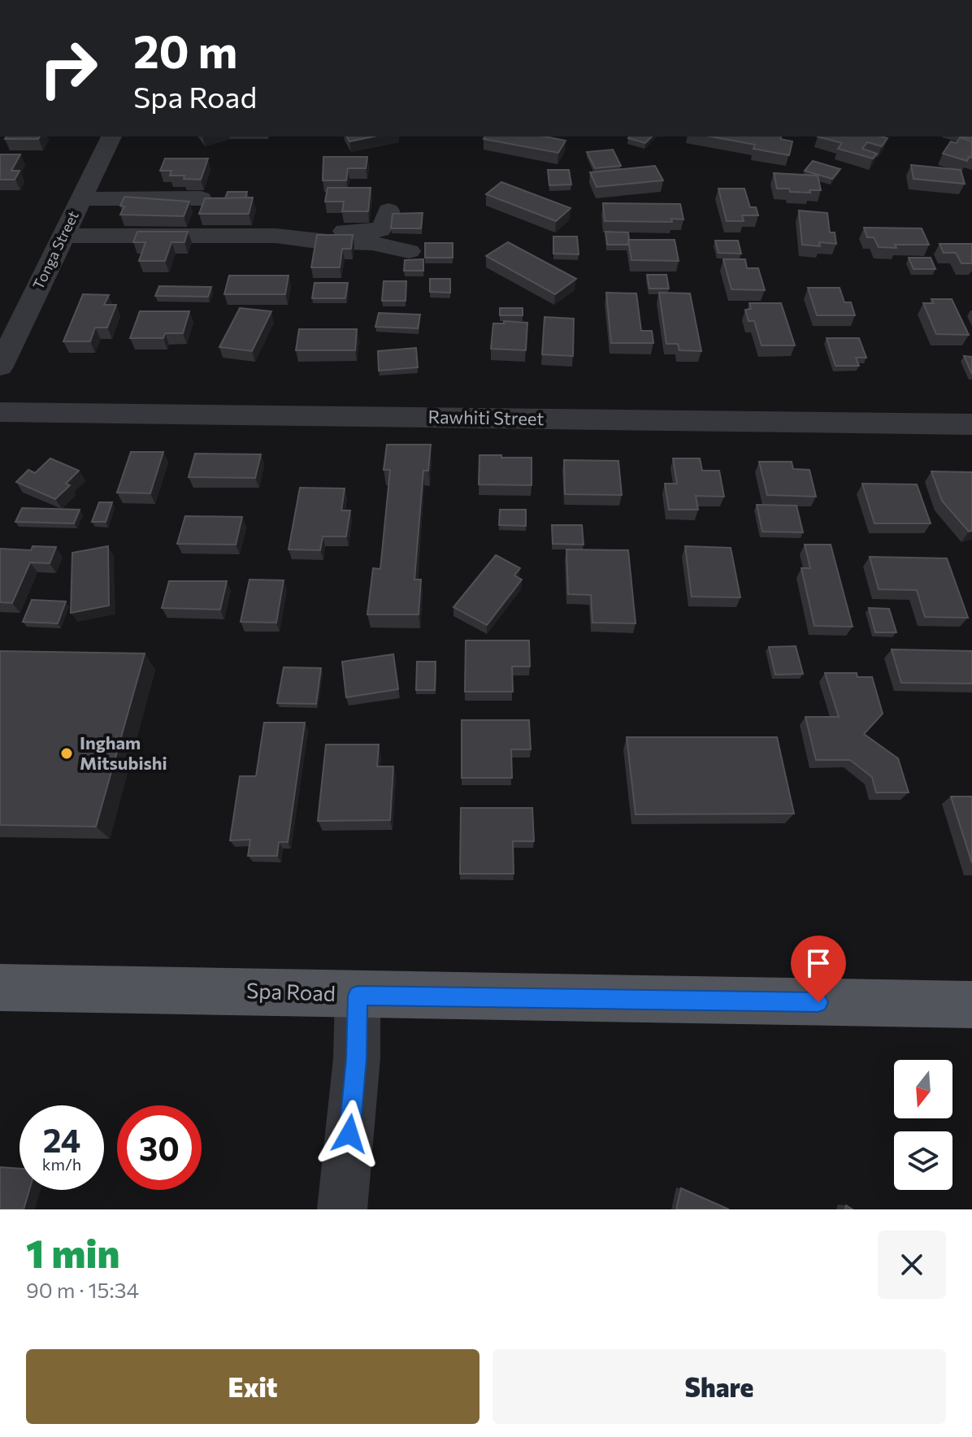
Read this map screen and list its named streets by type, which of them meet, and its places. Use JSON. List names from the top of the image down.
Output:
{
  "streets": {
    "main road": ["Spa Road"],
    "street": ["Tonga Street", "Rawhiti Street"]
  },
  "places": ["Ingham Mitsubishi"],
  "north": "bottom",
  "page": {
    "turn": ["20 m", "Spa Road"],
    "speed": "24 km/h",
    "limit": "30",
    "heading": ["1 min", "90 m · 15:34"],
    "buttons": ["Exit", "Share"]
  }
}
